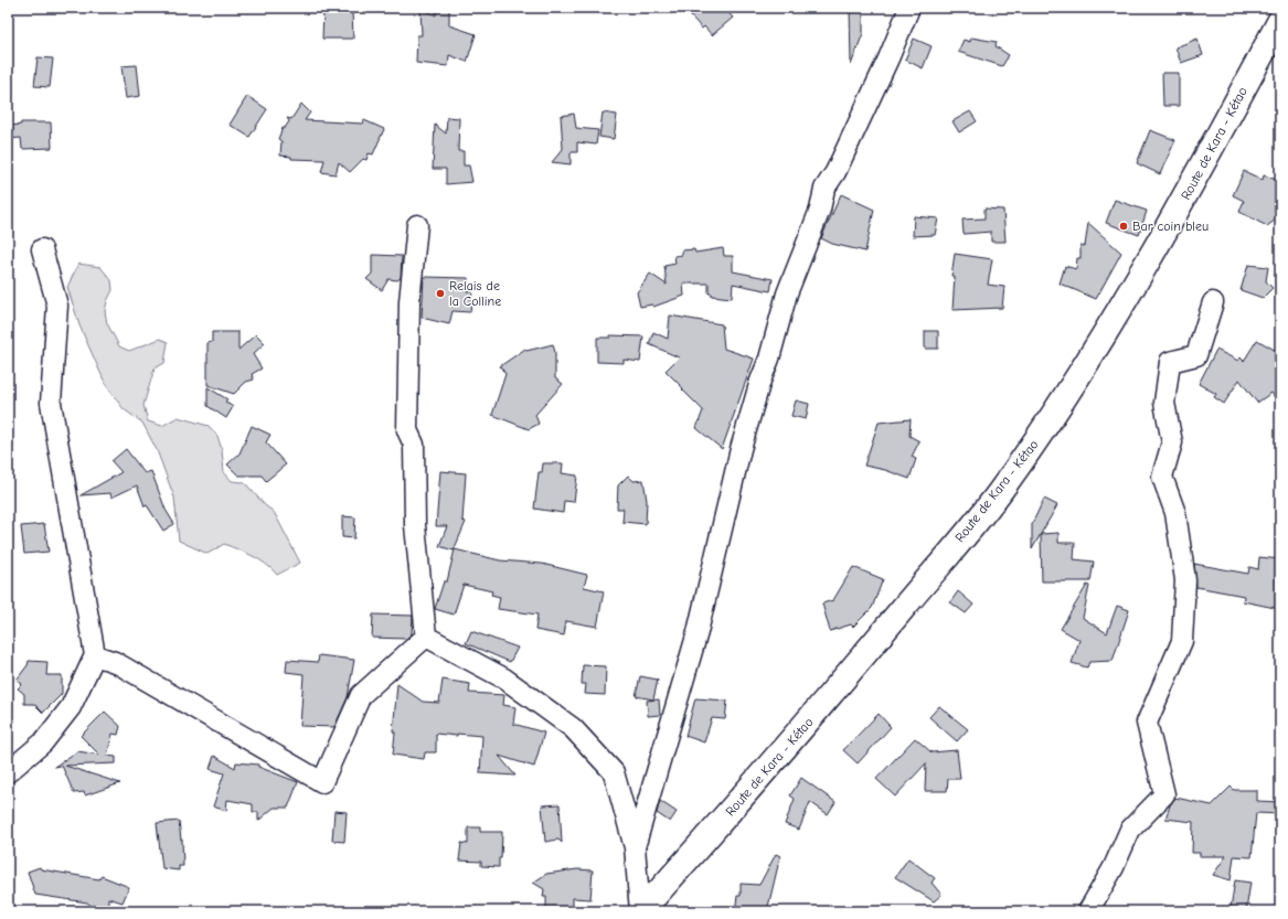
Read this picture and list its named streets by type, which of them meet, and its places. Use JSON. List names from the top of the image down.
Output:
{
  "streets": {
    "main road": ["Route de Kara - Kétao"]
  },
  "places": ["Bar coin bleu", "Relais de la Colline"]
}
